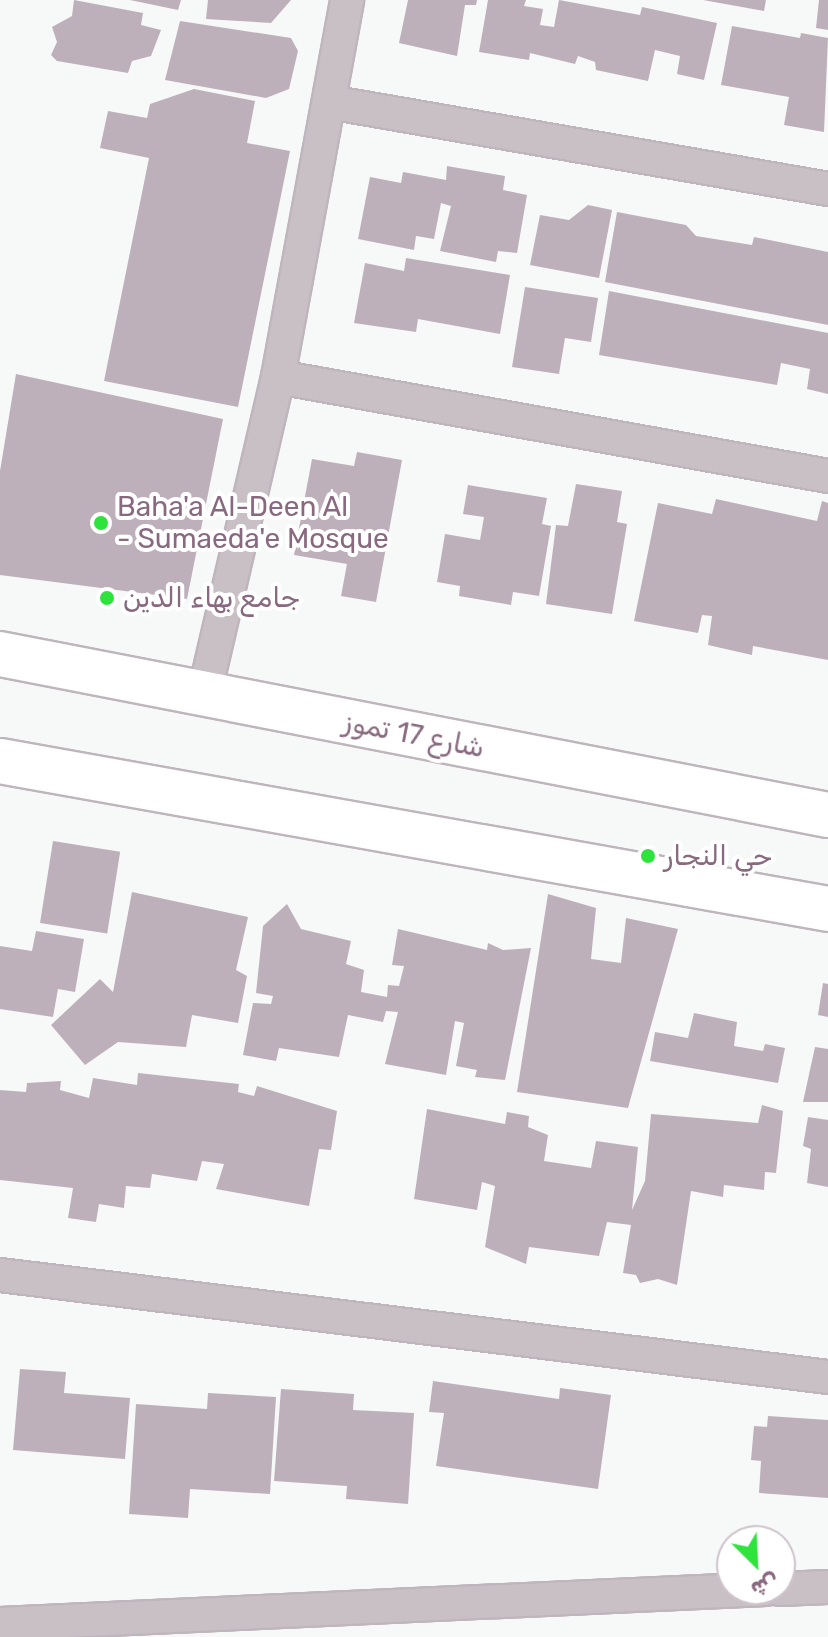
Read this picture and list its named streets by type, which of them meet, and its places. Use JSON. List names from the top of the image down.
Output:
{
  "streets": {
    "main road": ["شارع 17 تموز"]
  },
  "places": ["Baha'a Al-Deen Al - Sumaeda'e Mosque", "جامع بهاء الدين", "حي النجار"],
  "north": "bottom right"
}
